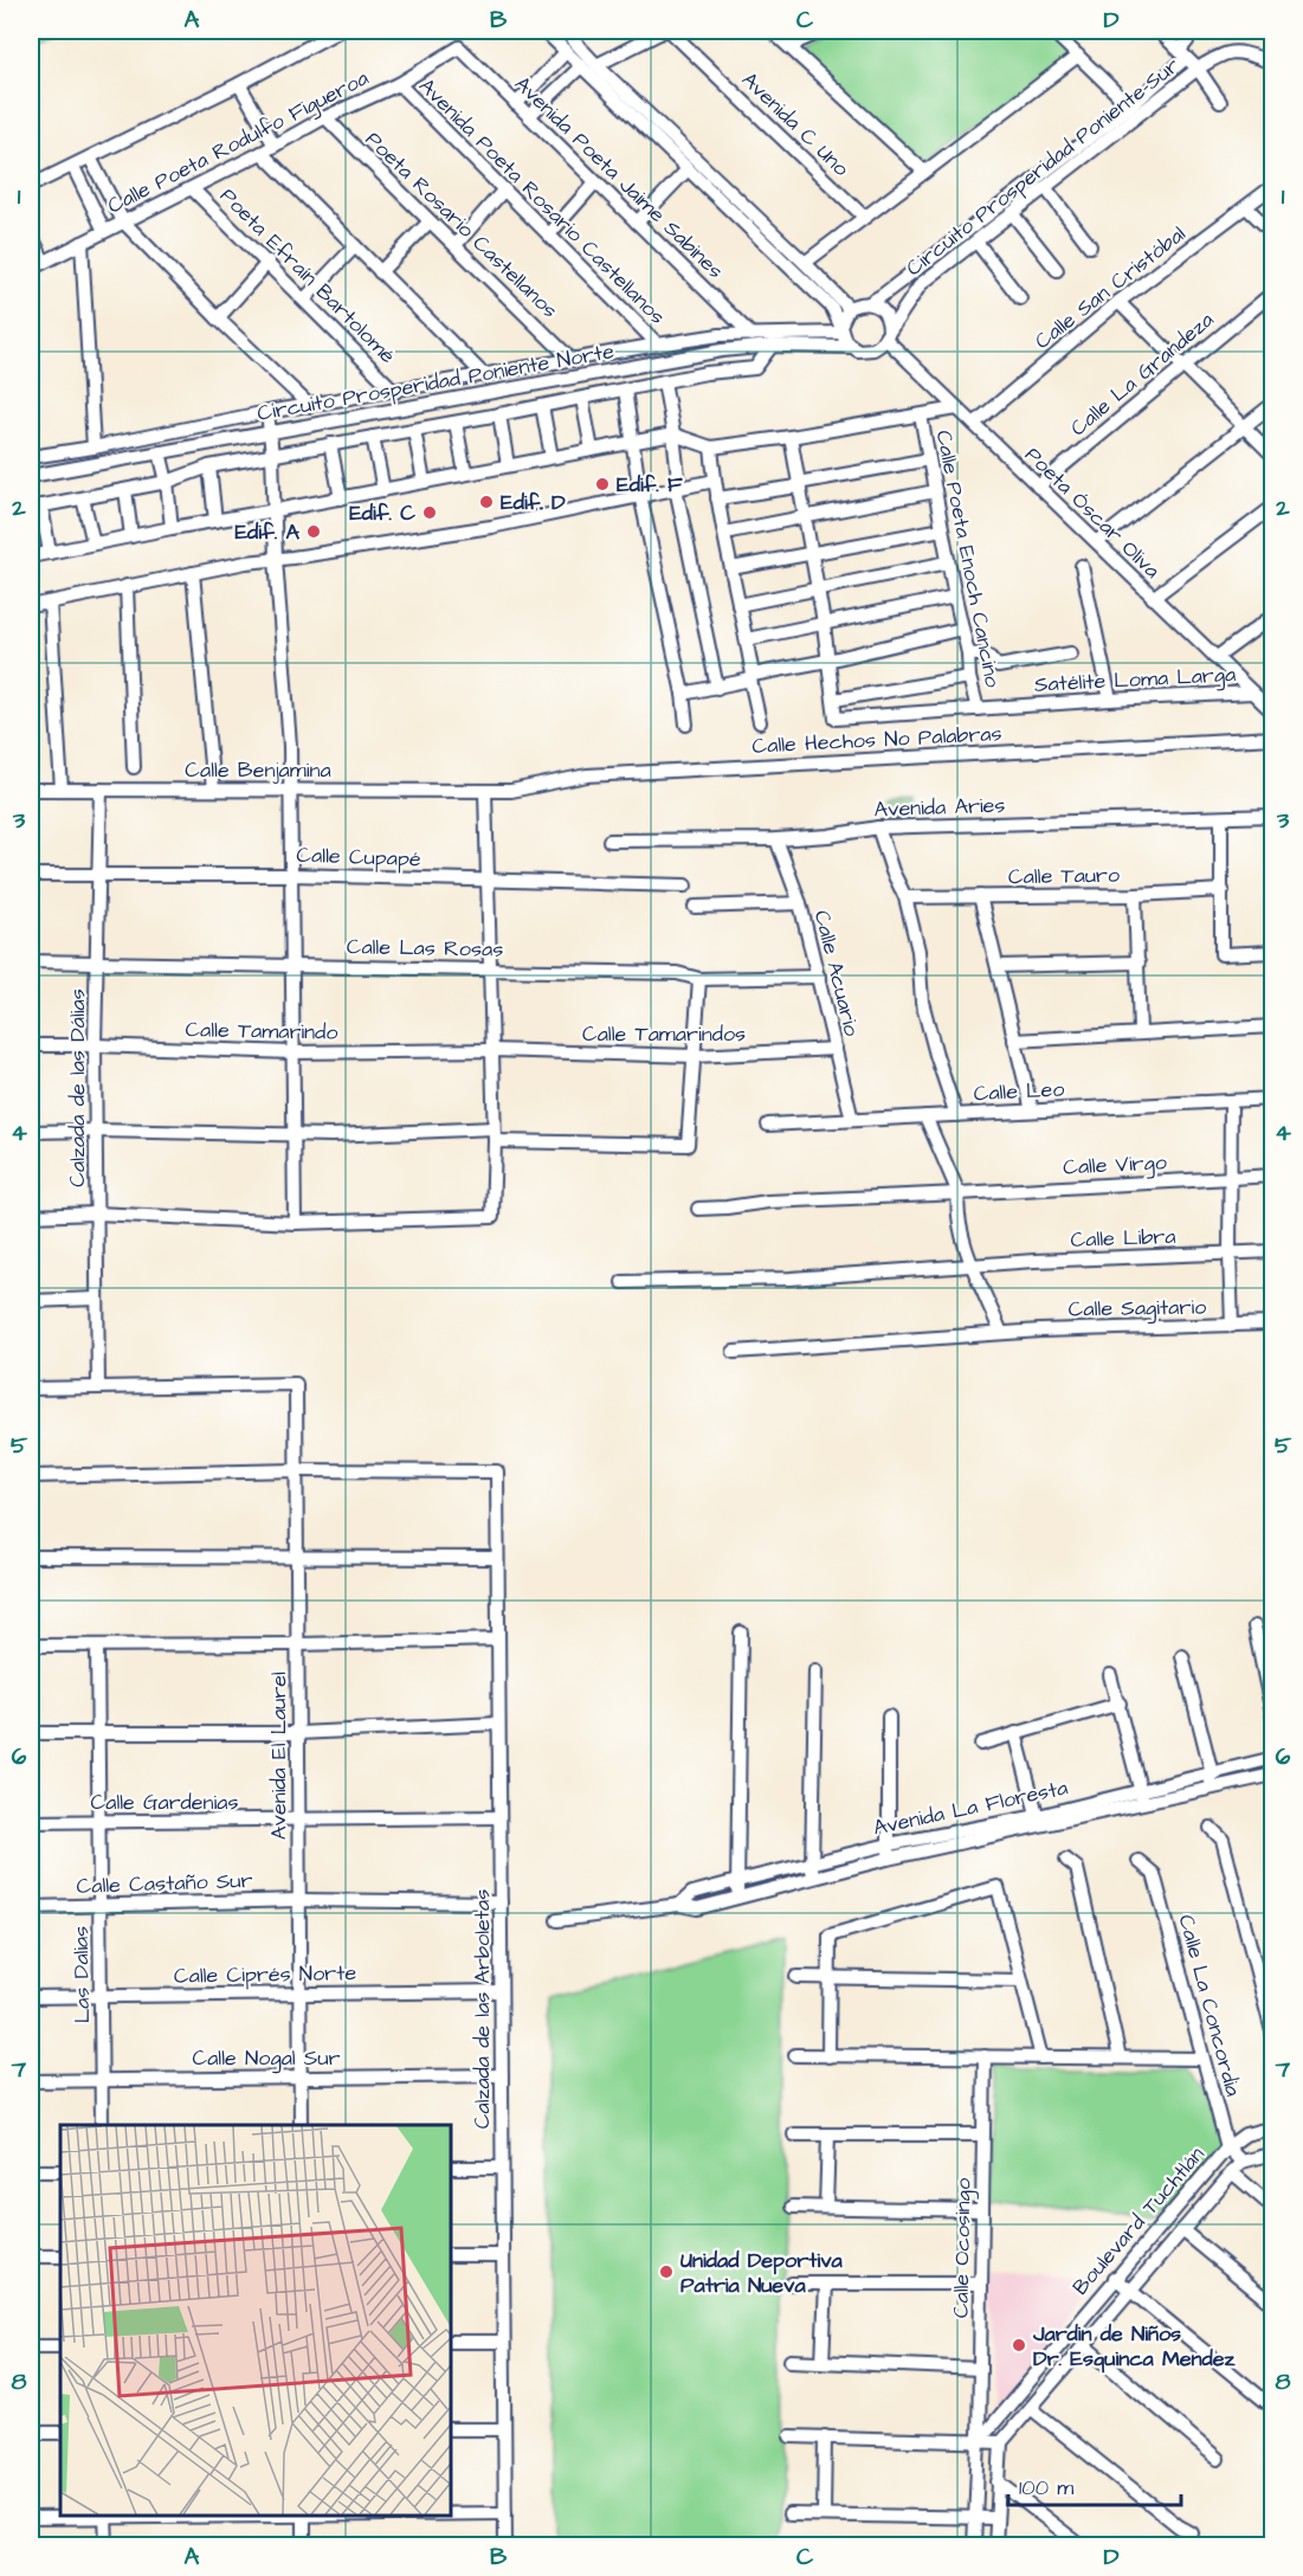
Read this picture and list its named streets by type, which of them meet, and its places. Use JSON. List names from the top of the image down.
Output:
{
  "streets": {
    "street": [
      "Avenida C Uno",
      "Calle Poeta Rodulfo Figueroa",
      "Circuito Prosperidad Poniente-Sur",
      "Avenida Poeta Jaime Sabines",
      "Avenida Poeta Rosario Castellanos",
      "Poeta Rosario Castellanos",
      "Poeta Efraín Bartolomé",
      "Calle San Cristóbal",
      "Calle La Grandeza",
      "Circuito Prosperidad Poniente Norte",
      "Poeta Óscar Oliva",
      "Calle Poeta Enoch Cancino",
      "Satélite Loma Larga",
      "Calle Hechos No Palabras",
      "Calle Benjamina",
      "Avenida Aries",
      "Calle Cupapé",
      "Calle Tauro",
      "Calle Las Rosas",
      "Calle Acuario",
      "Calle Tamarindo",
      "Calle Tamarindos",
      "Calzada de las Dálias",
      "Calle Leo",
      "Calle Virgo",
      "Calle Libra",
      "Calle Sagitario",
      "Avenida El Laurel",
      "Calle Gardenias",
      "Avenida La Floresta",
      "Calle Castaño Sur",
      "Las Dalias",
      "Calle Ciprés Norte",
      "Calle La Concordia",
      "Calzada de las Arboletas",
      "Calle Nogal Sur",
      "Boulevard Tuchtlán",
      "Calle Ocosingo"
    ]
  },
  "crossings": [
    ["Calle Poeta Rodulfo Figueroa", "Avenida Poeta Jaime Sabines"],
    ["Calle Poeta Rodulfo Figueroa", "Avenida Poeta Rosario Castellanos"],
    ["Calle Poeta Rodulfo Figueroa", "Poeta Rosario Castellanos"],
    ["Calle Poeta Rodulfo Figueroa", "Poeta Efraín Bartolomé"],
    ["Circuito Prosperidad Poniente-Sur", "Circuito Prosperidad Poniente Norte"],
    ["Circuito Prosperidad Poniente-Sur", "Poeta Óscar Oliva"],
    ["Avenida Poeta Jaime Sabines", "Circuito Prosperidad Poniente Norte"],
    ["Avenida Poeta Rosario Castellanos", "Circuito Prosperidad Poniente Norte"],
    ["Poeta Rosario Castellanos", "Circuito Prosperidad Poniente Norte"],
    ["Poeta Efraín Bartolomé", "Circuito Prosperidad Poniente Norte"],
    ["Calle San Cristóbal", "Poeta Óscar Oliva"],
    ["Calle La Grandeza", "Poeta Óscar Oliva"],
    ["Circuito Prosperidad Poniente Norte", "Poeta Óscar Oliva"],
    ["Poeta Óscar Oliva", "Satélite Loma Larga"],
    ["Calle Poeta Enoch Cancino", "Satélite Loma Larga"],
    ["Calle Hechos No Palabras", "Calle Benjamina"],
    ["Calle Benjamina", "Calzada de las Dálias"],
    ["Avenida Aries", "Calle Acuario"],
    ["Calle Cupapé", "Calzada de las Dálias"],
    ["Calle Las Rosas", "Calle Acuario"],
    ["Calle Las Rosas", "Calzada de las Dálias"],
    ["Calle Acuario", "Calle Tamarindos"],
    ["Calle Acuario", "Calle Leo"],
    ["Calle Tamarindo", "Calle Tamarindos"],
    ["Calle Tamarindo", "Calzada de las Dálias"],
    ["Calzada de las Dálias", "Avenida El Laurel"],
    ["Avenida El Laurel", "Calle Gardenias"],
    ["Avenida El Laurel", "Calle Castaño Sur"],
    ["Avenida El Laurel", "Calle Ciprés Norte"],
    ["Avenida El Laurel", "Calzada de las Arboletas"],
    ["Avenida El Laurel", "Calle Nogal Sur"],
    ["Calle Gardenias", "Las Dalias"],
    ["Calle Gardenias", "Calzada de las Arboletas"],
    ["Calle Castaño Sur", "Las Dalias"],
    ["Calle Castaño Sur", "Calzada de las Arboletas"],
    ["Las Dalias", "Calle Ciprés Norte"],
    ["Las Dalias", "Calle Nogal Sur"],
    ["Calle Ciprés Norte", "Calzada de las Arboletas"],
    ["Calle La Concordia", "Boulevard Tuchtlán"],
    ["Calzada de las Arboletas", "Calle Nogal Sur"],
    ["Boulevard Tuchtlán", "Calle Ocosingo"]
  ],
  "places": [
    "Edif. F",
    "Edif. D",
    "Edif. C",
    "Edif. A",
    "Unidad Deportiva Patria Nueva",
    "Jardin de Niños Dr. Esquinca Mendez"
  ],
  "scale_bar": "100 m",
  "grid": {
    "columns": [
      "A",
      "B",
      "C",
      "D"
    ],
    "rows": [
      "1",
      "2",
      "3",
      "4",
      "5",
      "6",
      "7",
      "8"
    ]
  }
}
